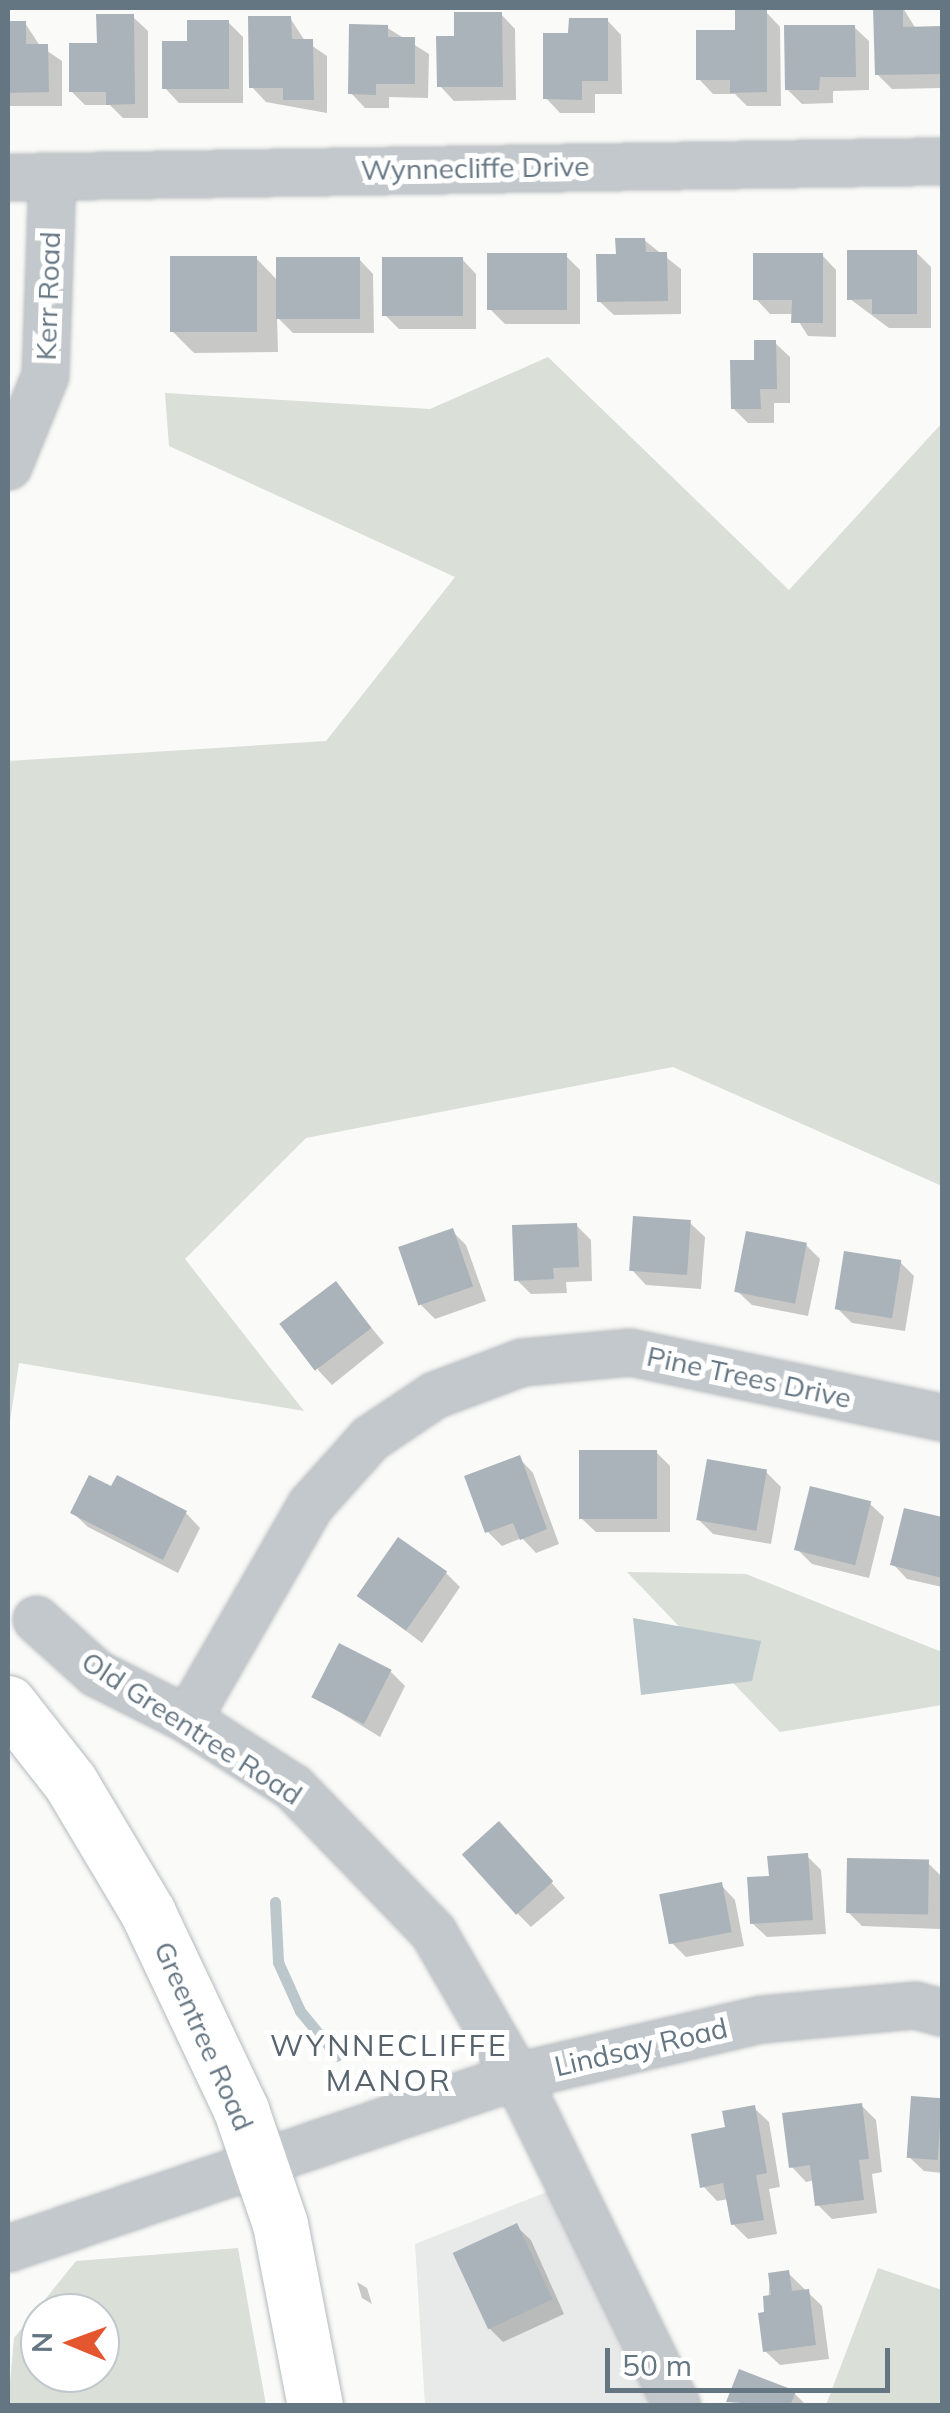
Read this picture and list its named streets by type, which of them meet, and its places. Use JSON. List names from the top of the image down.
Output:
{
  "streets": {
    "main road": ["Greentree Road"],
    "street": [
      "Wynnecliffe Drive",
      "Kerr Road",
      "Pine Trees Drive",
      "Old Greentree Road",
      "Lindsay Road"
    ]
  },
  "crossings": [
    ["Wynnecliffe Drive", "Kerr Road"],
    ["Pine Trees Drive", "Old Greentree Road"],
    ["Old Greentree Road", "Lindsay Road"],
    ["Greentree Road", "Lindsay Road"]
  ],
  "districts": ["WYNNECLIFFE MANOR"],
  "scale_bar": "50 m",
  "north": "left"
}
